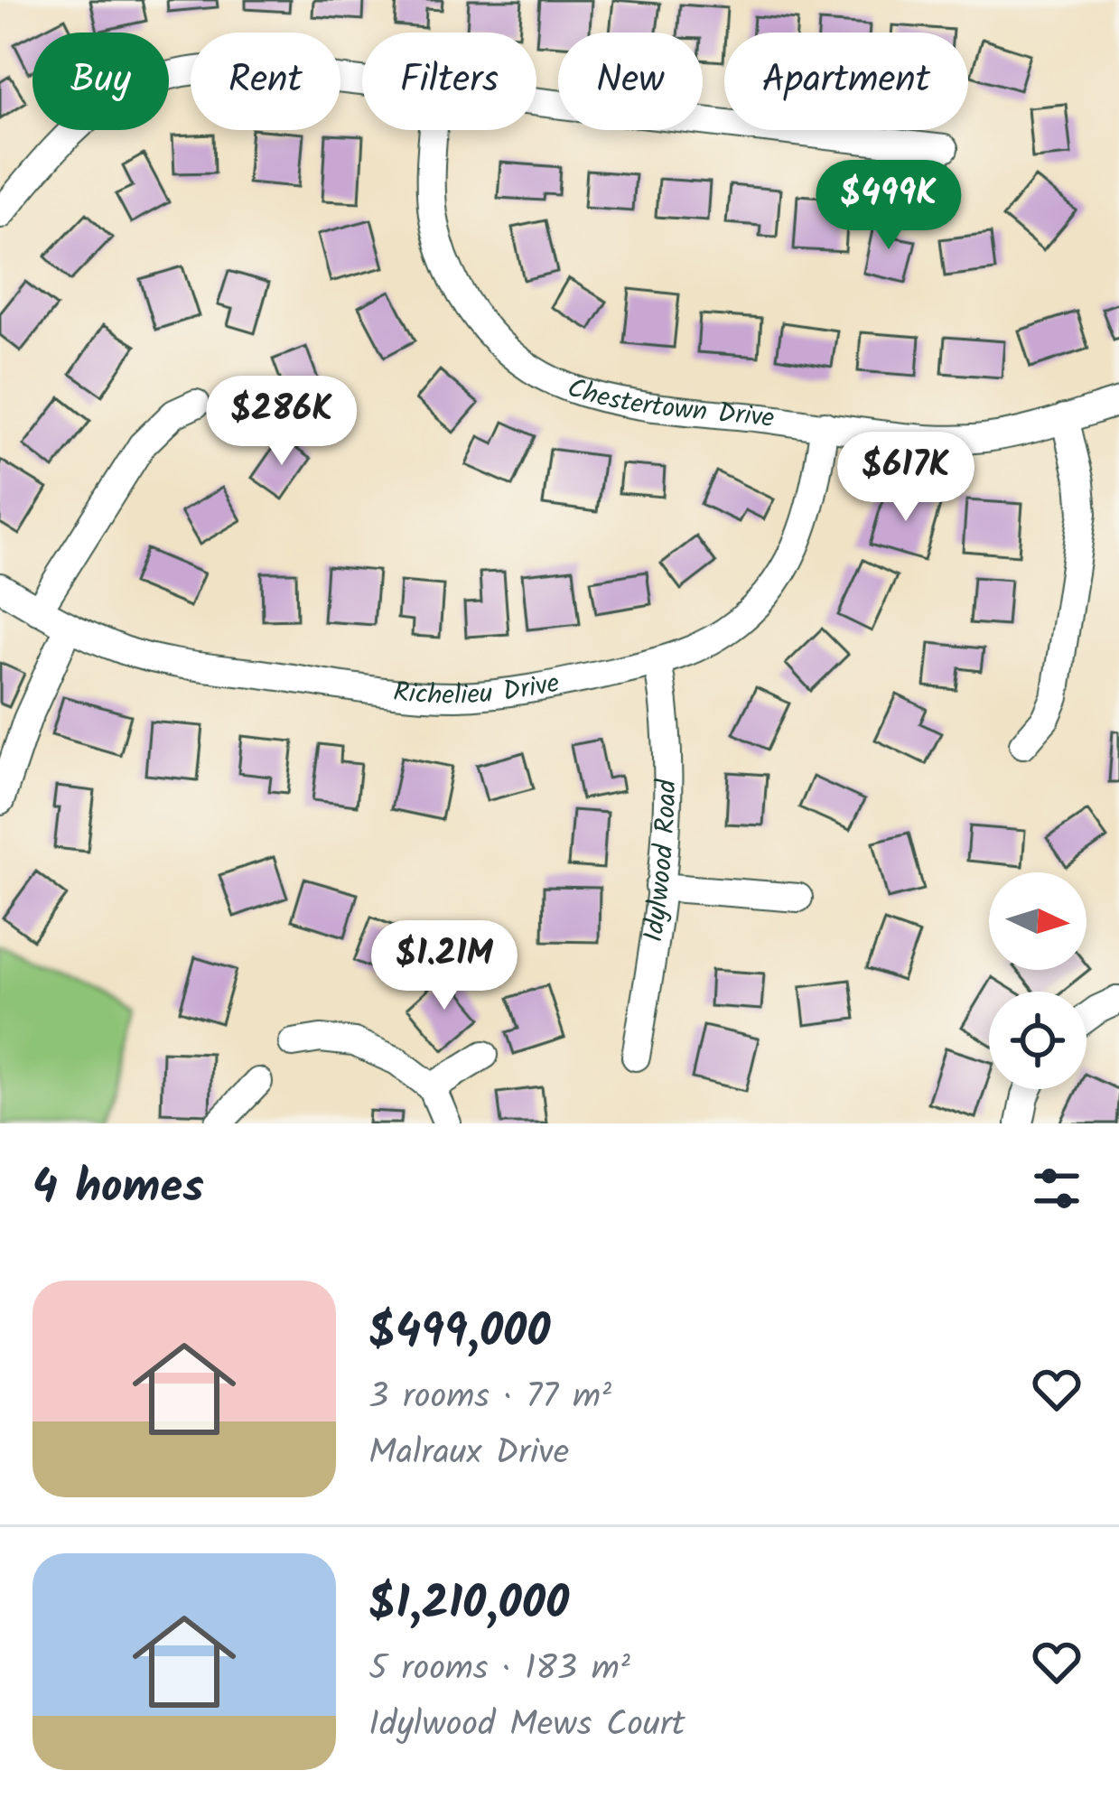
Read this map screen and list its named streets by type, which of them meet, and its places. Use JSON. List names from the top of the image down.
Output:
{
  "streets": {
    "street": ["Chestertown Drive", "Richelieu Drive", "Idylwood Road"]
  },
  "crossings": [
    ["Chestertown Drive", "Richelieu Drive"],
    ["Richelieu Drive", "Idylwood Road"]
  ],
  "north": "right",
  "page": {
    "chip": [
      "Buy",
      "Rent",
      "Filters",
      "New",
      "Apartment"
    ],
    "price": [
      "$499K",
      "$286K",
      "$617K",
      "$1.21M"
    ],
    "heading": "4 homes",
    "list": [
      {
        "name": "$499,000",
        "note": "3 rooms · 77 m² · Malraux Drive"
      },
      {
        "name": "$1,210,000",
        "note": "5 rooms · 183 m² · Idylwood Mews Court"
      }
    ]
  }
}
